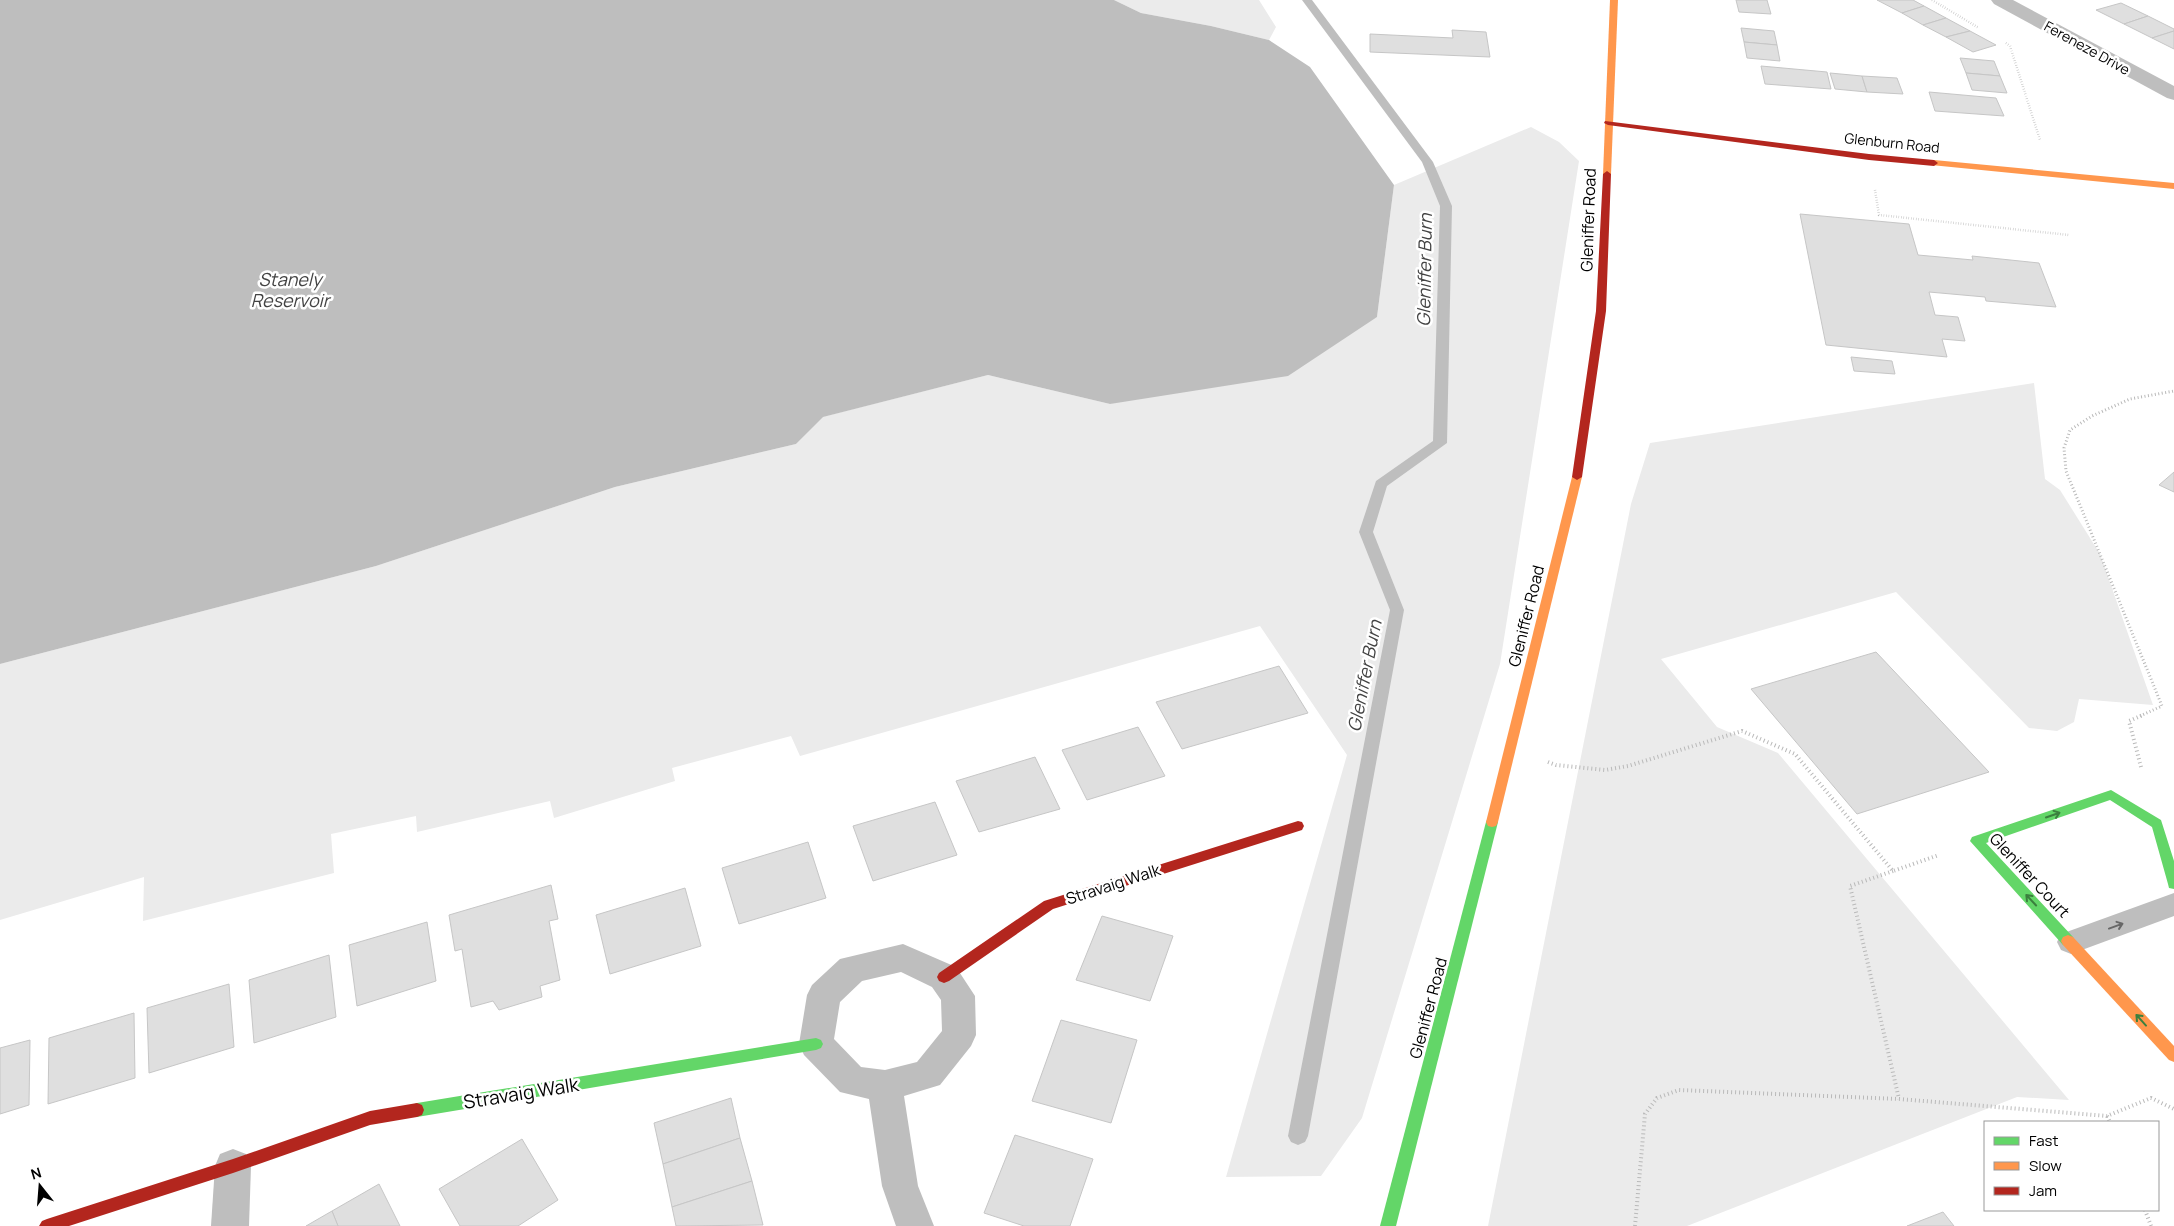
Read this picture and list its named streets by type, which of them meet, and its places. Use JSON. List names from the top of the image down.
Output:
{
  "streets": {
    "street": [
      "Fereneze Drive",
      "Glenburn Road",
      "Gleniffer Road",
      "Gleniffer Court",
      "Stravaig Walk"
    ]
  },
  "crossings": [
    ["Glenburn Road", "Gleniffer Road"]
  ],
  "water": ["Gleniffer Burn", "Stanely Reservoir"],
  "legend": ["Fast", "Slow", "Jam"],
  "north": "top"
}
